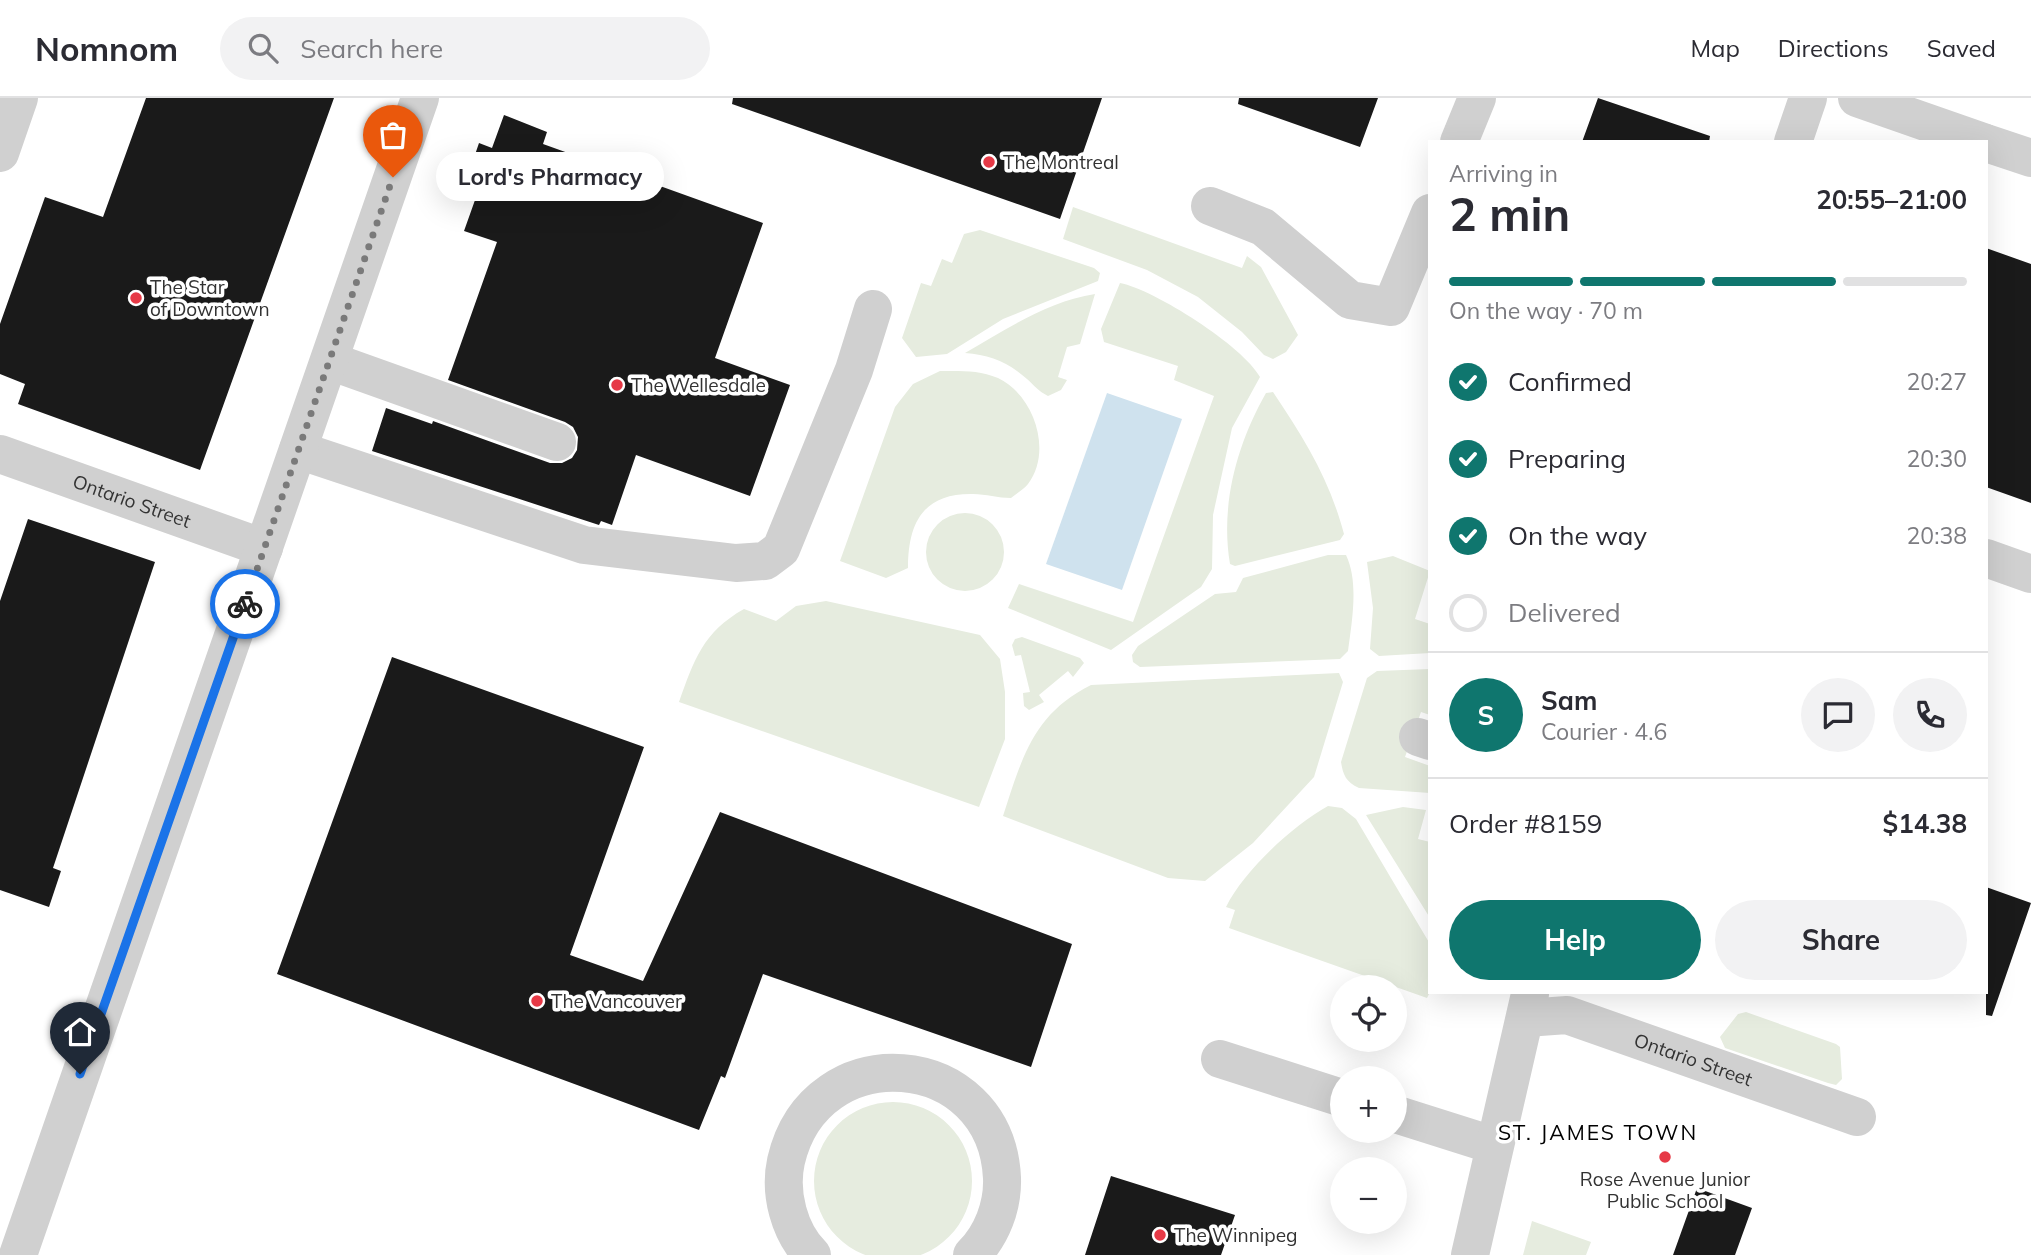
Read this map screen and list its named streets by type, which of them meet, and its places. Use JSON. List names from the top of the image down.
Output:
{
  "streets": {
    "street": ["Ontario Street"]
  },
  "districts": ["ST. JAMES TOWN"],
  "places": [
    "The Montreal",
    "Lord's Pharmacy",
    "The Star of Downtown",
    "The Wellesdale",
    "The Vancouver",
    "Rose Avenue Junior Public School",
    "The Winnipeg"
  ],
  "page": {
    "header": "Nomnom",
    "search": "Search here",
    "nav": ["Map", "Directions", "Saved"],
    "heading": ["2 min", "Arriving in", "20:55–21:00"],
    "panel": [
      "Sam",
      "Courier · 4.6",
      "Order #8159",
      "$14.38"
    ],
    "bubble": "Lord's Pharmacy",
    "bar": "On the way · 70 m",
    "list": [
      ["Confirmed", "20:27"],
      ["Preparing", "20:30"],
      ["On the way", "20:38"],
      "Delivered"
    ],
    "round": "S",
    "buttons": ["Help", "Share"],
    "map_buttons": ["+", "−"]
  }
}
